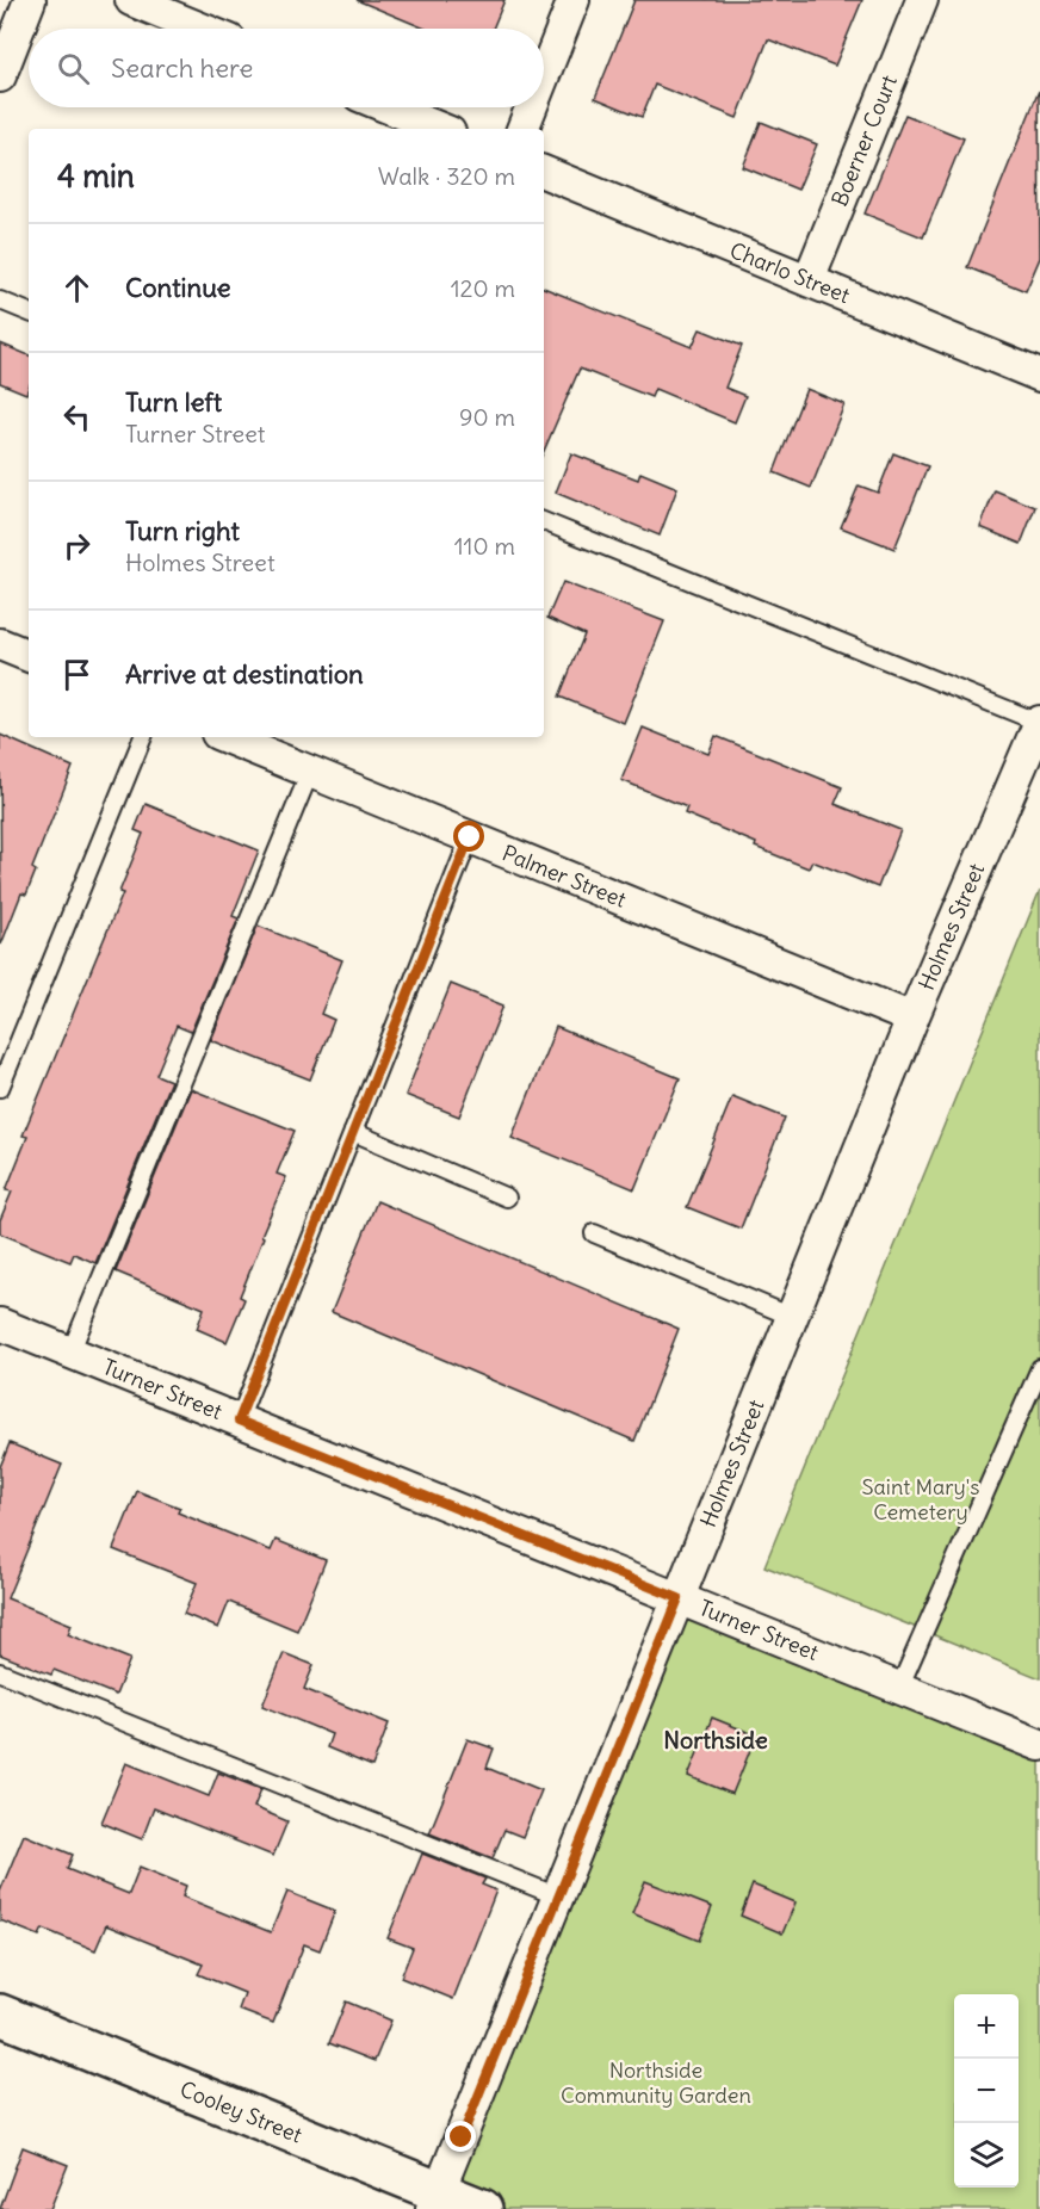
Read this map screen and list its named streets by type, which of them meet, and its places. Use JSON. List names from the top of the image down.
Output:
{
  "streets": {
    "street": [
      "Boerner Court",
      "Charlo Street",
      "Palmer Street",
      "Holmes Street",
      "Turner Street",
      "Cooley Street"
    ]
  },
  "crossings": [
    ["Boerner Court", "Charlo Street"],
    ["Palmer Street", "Holmes Street"],
    ["Holmes Street", "Turner Street"],
    ["Holmes Street", "Cooley Street"]
  ],
  "districts": ["Northside"],
  "parks": ["Saint Mary's Cemetery", "Northside Community Garden"],
  "page": {
    "search": "Search here",
    "heading": ["4 min", "Walk · 320 m"],
    "list": [
      ["Continue", "120 m"],
      ["Turn left", "Turner Street", "90 m"],
      ["Turn right", "Holmes Street", "110 m"],
      "Arrive at destination"
    ],
    "map_buttons": ["+", "−"]
  }
}
